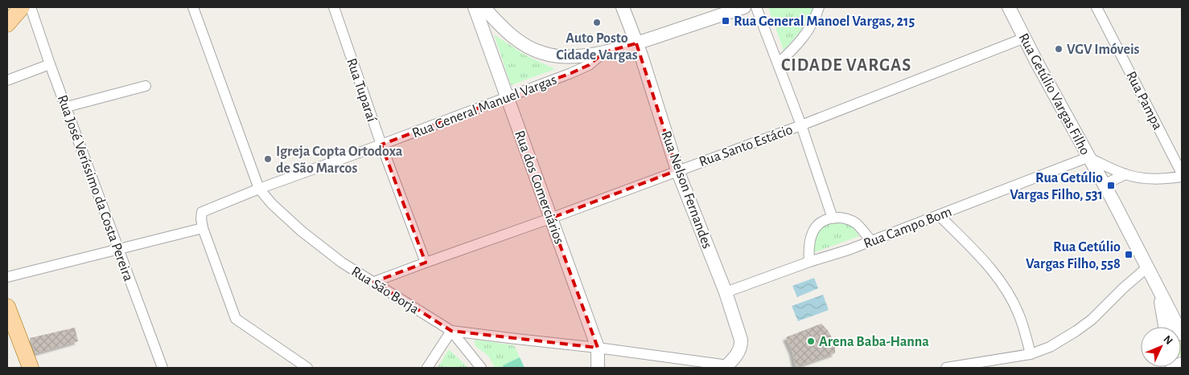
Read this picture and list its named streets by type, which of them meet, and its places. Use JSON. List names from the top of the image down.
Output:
{
  "streets": {
    "street": [
      "Rua Tuparaí",
      "Rua Getúlio Vargas Filho",
      "Rua Pampa",
      "Rua General Manuel Vargas",
      "Rua Santo Estácio",
      "Rua dos Comerciários",
      "Rua José Veríssimo da Costa Pereira",
      "Rua Nelson Fernandes",
      "Rua Campo Bom",
      "Rua São Borja"
    ]
  },
  "crossings": [
    ["Rua Tuparaí", "Rua General Manuel Vargas"],
    ["Rua Tuparaí", "Rua Santo Estácio"],
    ["Rua Getúlio Vargas Filho", "Rua Santo Estácio"],
    ["Rua Getúlio Vargas Filho", "Rua Campo Bom"],
    ["Rua General Manuel Vargas", "Rua dos Comerciários"],
    ["Rua General Manuel Vargas", "Rua São Borja"],
    ["Rua Santo Estácio", "Rua dos Comerciários"],
    ["Rua Santo Estácio", "Rua Nelson Fernandes"],
    ["Rua Santo Estácio", "Rua São Borja"],
    ["Rua dos Comerciários", "Rua São Borja"],
    ["Rua Nelson Fernandes", "Rua Campo Bom"],
    ["Rua Nelson Fernandes", "Rua São Borja"]
  ],
  "districts": ["CIDADE VARGAS"],
  "places": {
    "transit": ["Rua General Manoel Vargas, 215", "Rua Getúlio Vargas Filho, 531", "Rua Getúlio Vargas Filho, 558"],
    "other": [
      "Auto Posto Cidade Vargas",
      "VGV Imóveis",
      "Igreja Copta Ortodoxa de São Marcos",
      "Arena Baba-Hanna"
    ]
  },
  "north": "top right"
}
